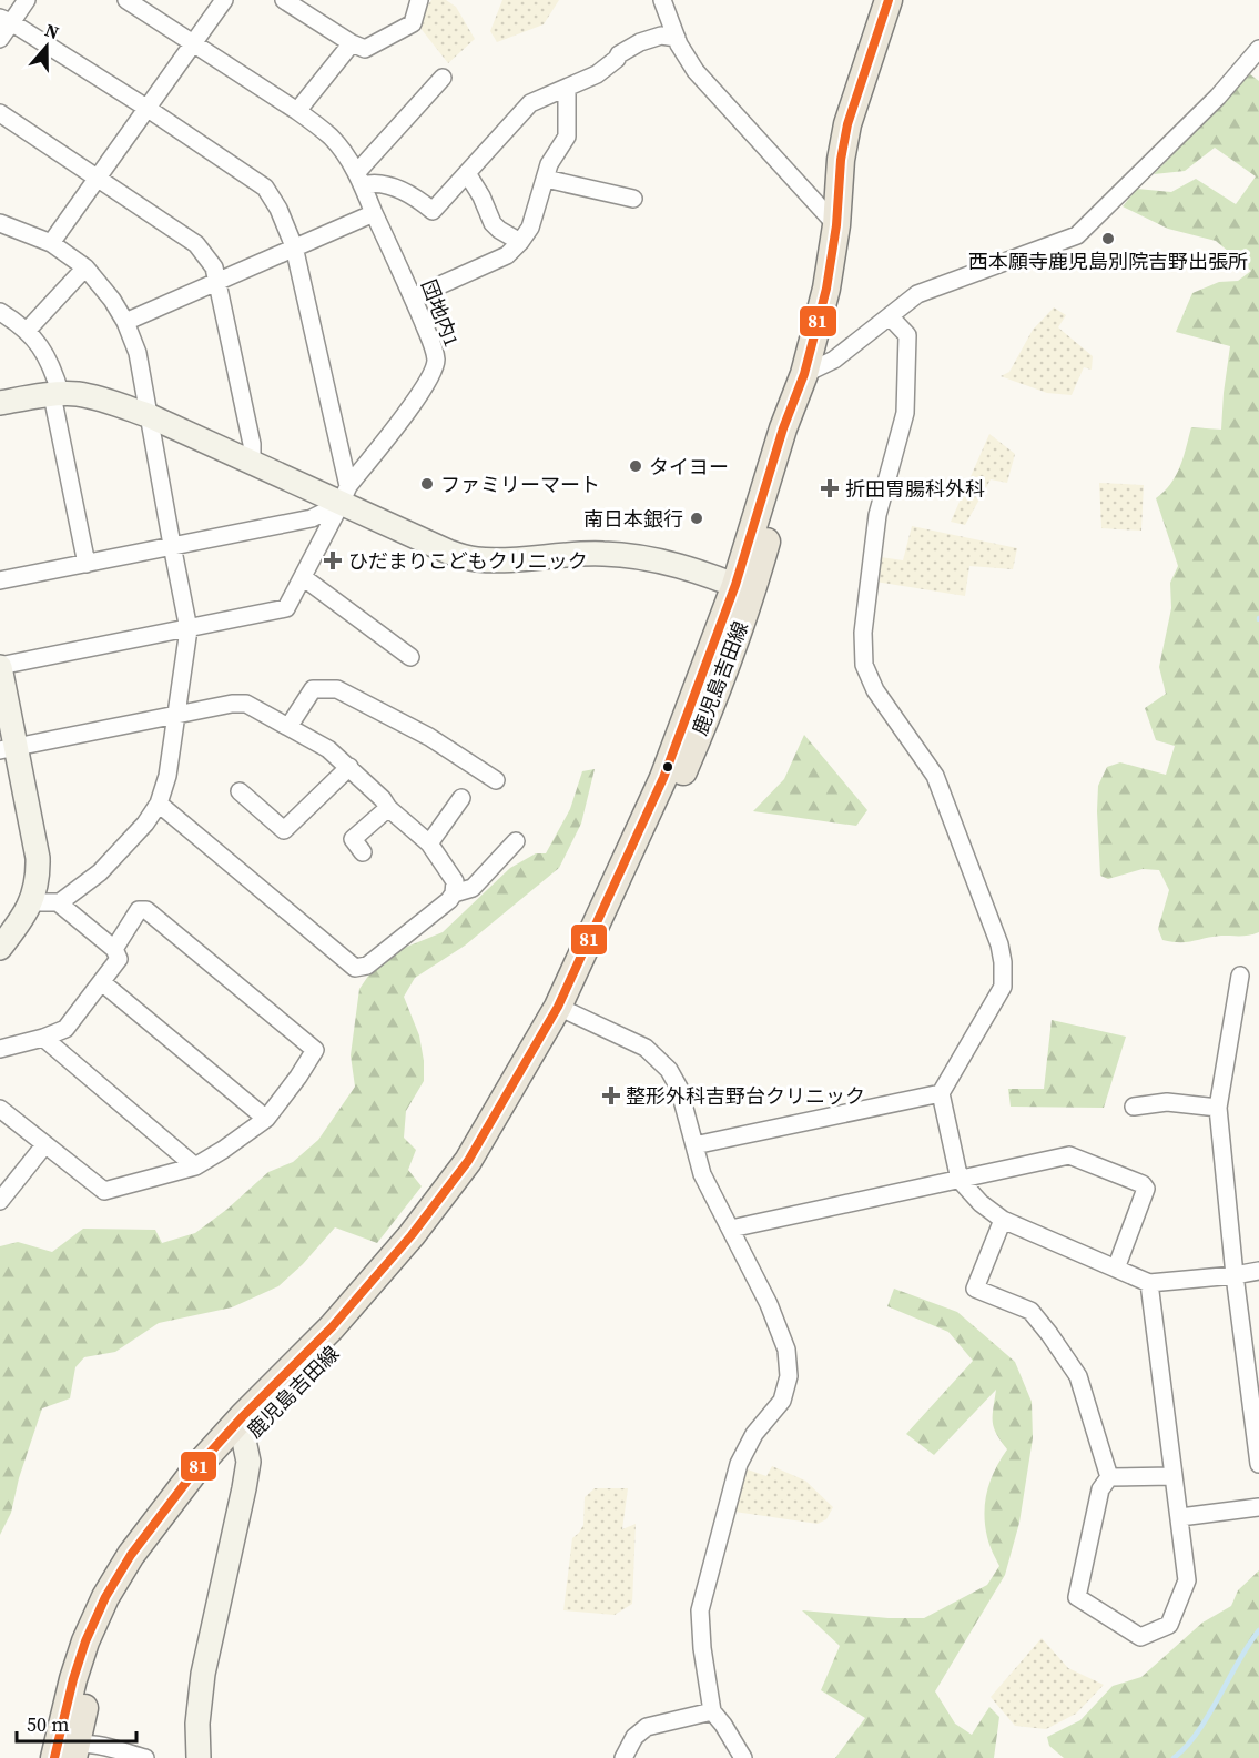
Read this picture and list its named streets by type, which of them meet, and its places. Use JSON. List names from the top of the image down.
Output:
{
  "streets": {
    "main road": ["鹿児島吉田線"],
    "street": ["団地内1"]
  },
  "places": {
    "other": [
      "西本願寺鹿児島別院吉野出張所",
      "タイヨー",
      "ファミリーマート",
      "南日本銀行"
    ],
    "health": ["折田胃腸科外科", "ひだまりこどもクリニック", "整形外科吉野台クリニック"]
  },
  "lines": ["transit line 81"],
  "scale_bar": "50 m",
  "north": "top"
}
